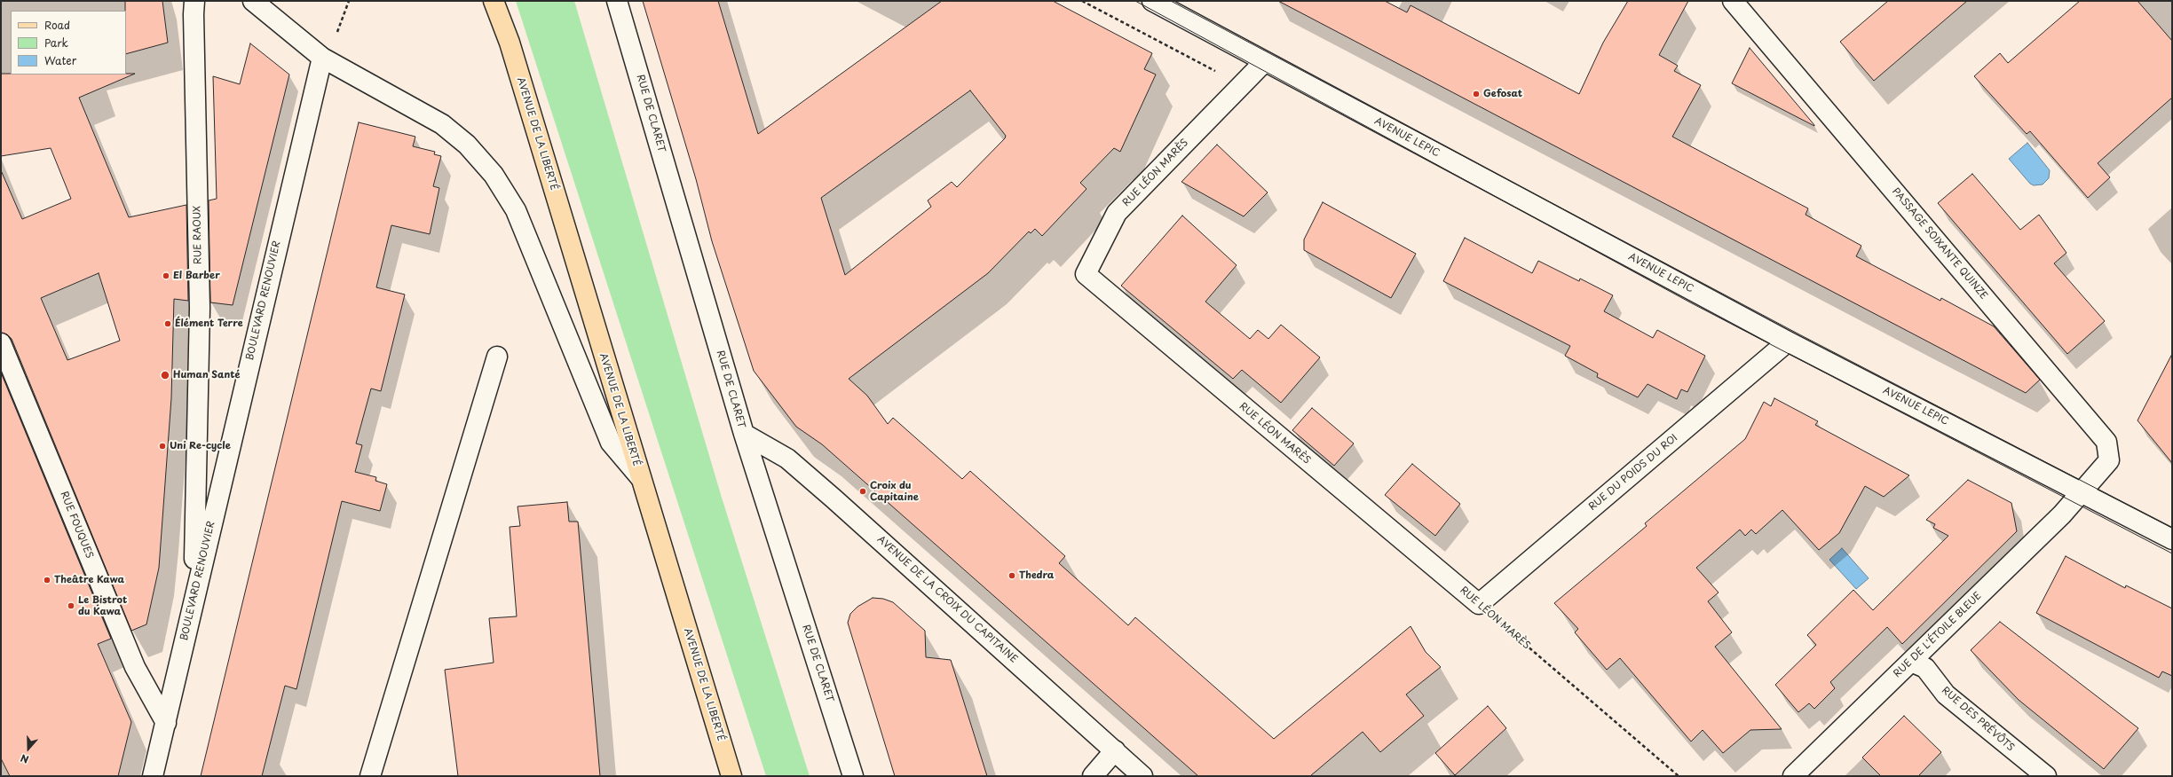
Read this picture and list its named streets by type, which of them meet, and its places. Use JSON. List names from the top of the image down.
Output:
{
  "streets": {
    "main road": ["AVENUE DE LA LIBERTÉ"],
    "street": [
      "RUE DE CLARET",
      "AVENUE LEPIC",
      "RUE LÉON MARÈS",
      "RUE RAOUX",
      "PASSAGE SOIXANTE QUINZE",
      "BOULEVARD RENOUVIER",
      "RUE DU POIDS DU ROI",
      "RUE FOUQUES",
      "AVENUE DE LA CROIX DU CAPITAINE",
      "RUE DE L'ÉTOILE BLEUE",
      "RUE DES PRÉVÔTS"
    ]
  },
  "crossings": [
    ["RUE DE CLARET", "AVENUE DE LA CROIX DU CAPITAINE"],
    ["AVENUE LEPIC", "RUE LÉON MARÈS"],
    ["AVENUE LEPIC", "PASSAGE SOIXANTE QUINZE"],
    ["AVENUE LEPIC", "RUE DU POIDS DU ROI"],
    ["AVENUE LEPIC", "RUE DE L'ÉTOILE BLEUE"],
    ["RUE LÉON MARÈS", "RUE DU POIDS DU ROI"],
    ["RUE RAOUX", "BOULEVARD RENOUVIER"],
    ["PASSAGE SOIXANTE QUINZE", "RUE DE L'ÉTOILE BLEUE"],
    ["BOULEVARD RENOUVIER", "RUE FOUQUES"],
    ["RUE DE L'ÉTOILE BLEUE", "RUE DES PRÉVÔTS"]
  ],
  "places": [
    "Gefosat",
    "El Barber",
    "Élément Terre",
    "Human Santé",
    "Uni Re-cycle",
    "Croix du Capitaine",
    "Thedra",
    "Theâtre Kawa",
    "Le Bistrot du Kawa"
  ],
  "legend": ["Road", "Park", "Water"],
  "north": "bottom"
}
